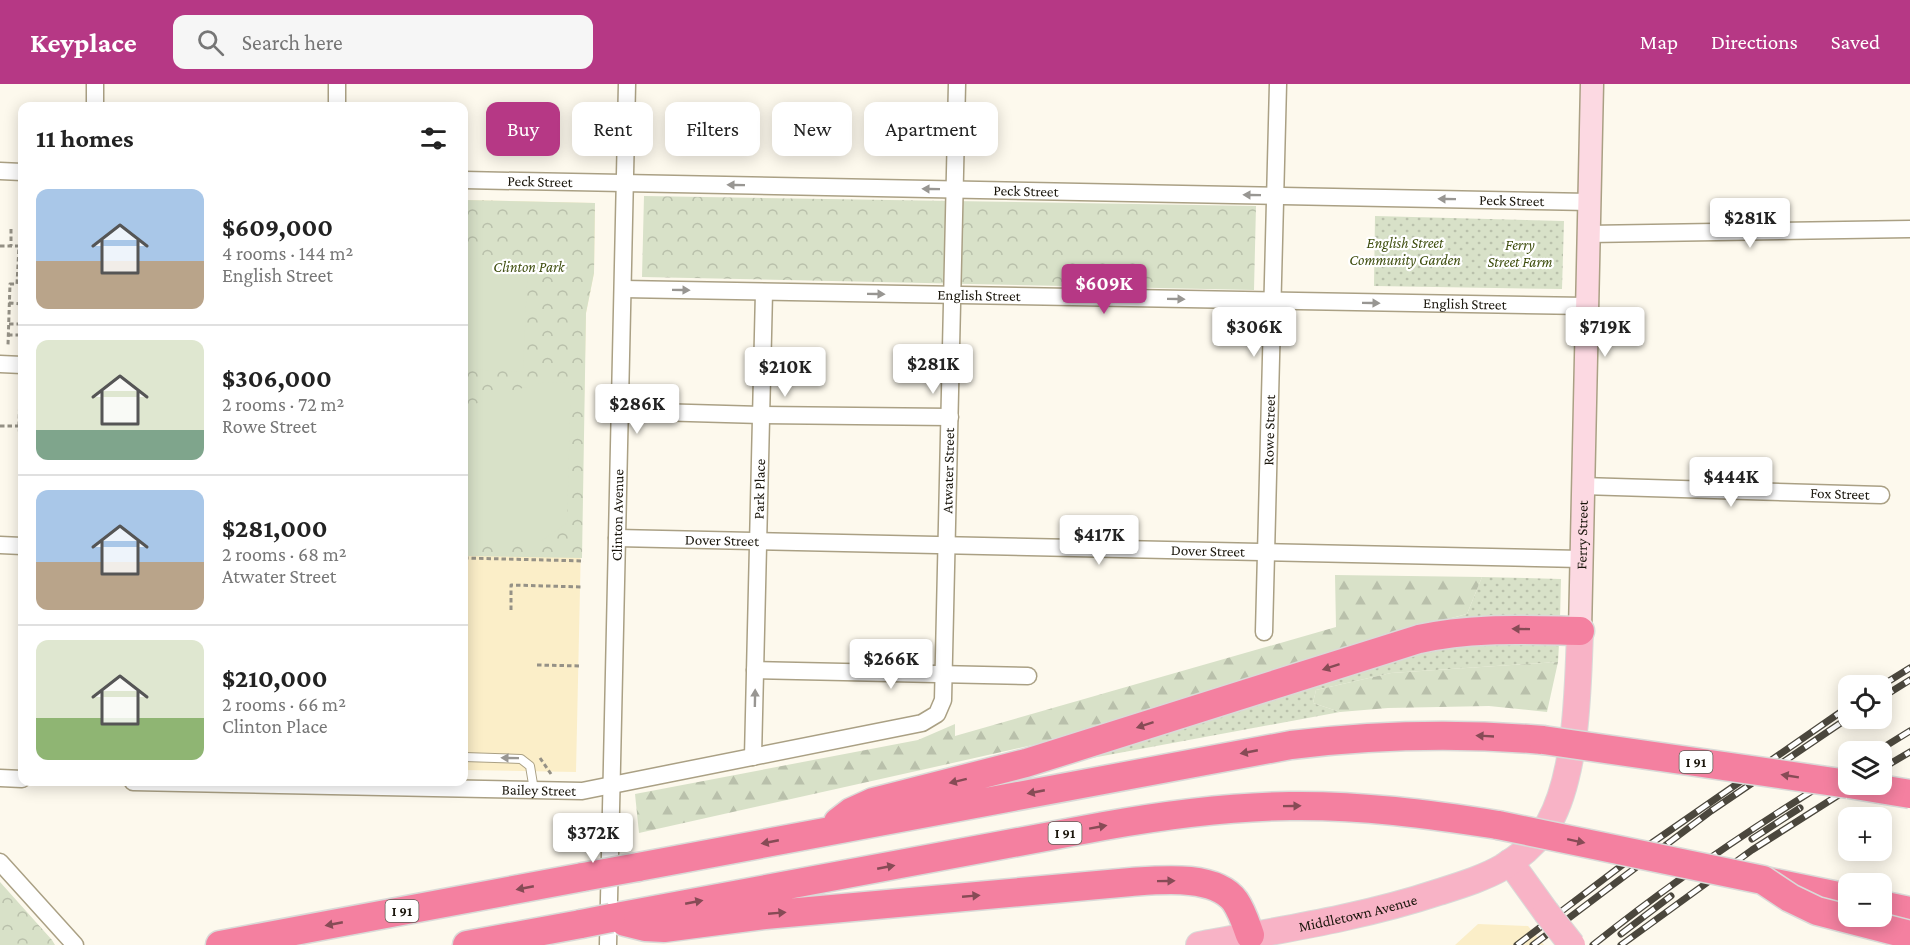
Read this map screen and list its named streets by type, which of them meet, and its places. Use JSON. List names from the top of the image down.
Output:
{
  "streets": {
    "highway": ["I 91"],
    "main road": ["Ferry Street", "Middletown Avenue"],
    "street": [
      "Peck Street",
      "English Street",
      "Rowe Street",
      "Atwater Street",
      "Park Place",
      "Fox Street",
      "Clinton Avenue",
      "Dover Street",
      "Bailey Street"
    ]
  },
  "crossings": [
    ["Peck Street", "Rowe Street"],
    ["Peck Street", "Atwater Street"],
    ["Peck Street", "Clinton Avenue"],
    ["Peck Street", "Ferry Street"],
    ["English Street", "Rowe Street"],
    ["English Street", "Atwater Street"],
    ["English Street", "Park Place"],
    ["English Street", "Clinton Avenue"],
    ["English Street", "Ferry Street"],
    ["Rowe Street", "Dover Street"],
    ["Atwater Street", "Dover Street"],
    ["Atwater Street", "Bailey Street"],
    ["Park Place", "Dover Street"],
    ["Park Place", "Bailey Street"],
    ["Fox Street", "Ferry Street"],
    ["Clinton Avenue", "Dover Street"],
    ["Clinton Avenue", "I 91"],
    ["Clinton Avenue", "Bailey Street"],
    ["Ferry Street", "Dover Street"],
    ["Ferry Street", "Middletown Avenue"]
  ],
  "one_way": ["Peck Street"],
  "parks": ["English Street Community Garden", "Ferry Street Farm", "Clinton Park"],
  "page": {
    "header": "Keyplace",
    "search": "Search here",
    "nav": ["Map", "Directions", "Saved"],
    "chip": [
      "Buy",
      "Rent",
      "Filters",
      "New",
      "Apartment"
    ],
    "heading": "11 homes",
    "list": [
      {
        "name": "$609,000",
        "note": "4 rooms · 144 m² · English Street"
      },
      {
        "name": "$306,000",
        "note": "2 rooms · 72 m² · Rowe Street"
      },
      {
        "name": "$281,000",
        "note": "2 rooms · 68 m² · Atwater Street"
      },
      {
        "name": "$210,000",
        "note": "2 rooms · 66 m² · Clinton Place"
      }
    ],
    "price": [
      "$281K",
      "$609K",
      "$306K",
      "$719K",
      "$281K",
      "$210K",
      "$286K",
      "$444K",
      "$417K",
      "$266K",
      "$372K"
    ],
    "map_buttons": ["+", "−"]
  }
}
